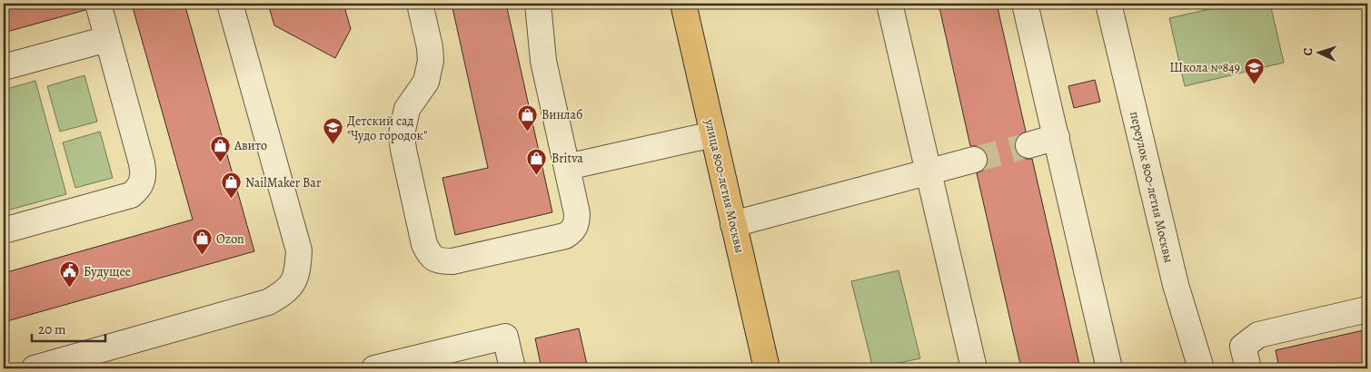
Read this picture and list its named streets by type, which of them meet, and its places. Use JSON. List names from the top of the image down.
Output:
{
  "streets": {
    "main road": ["улица 800-летия Москвы"],
    "street": ["переулок 800-летия Москвы"]
  },
  "places": {
    "school or university": ["Школа №849", "Детский сад \"Чудо городок\""],
    "shop": [
      "Винлаб",
      "Авито",
      "Britva",
      "NailMaker Bar",
      "Ozon"
    ],
    "public building": ["Будущее"]
  },
  "scale_bar": "20 m",
  "north": "left"
}
